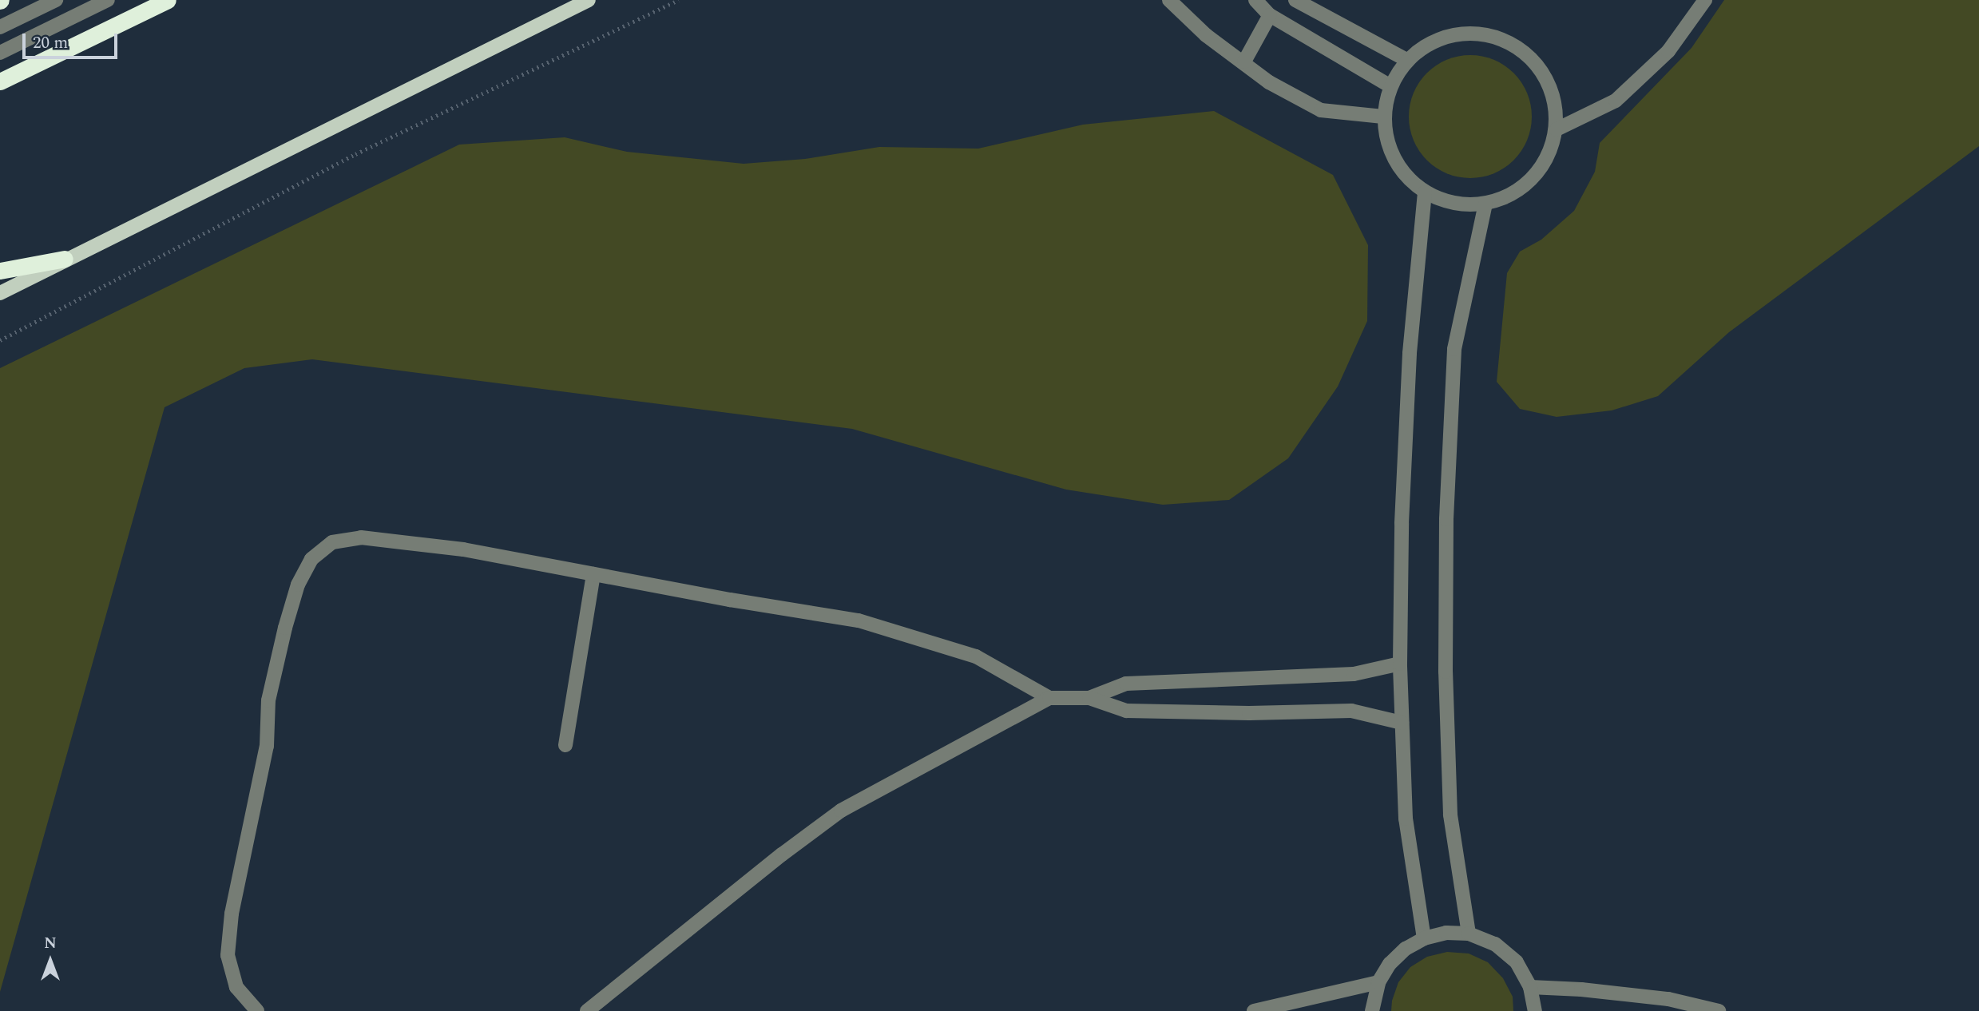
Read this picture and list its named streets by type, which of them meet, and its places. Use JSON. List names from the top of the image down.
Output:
{
  "scale_bar": "20 m",
  "north": "top"
}
